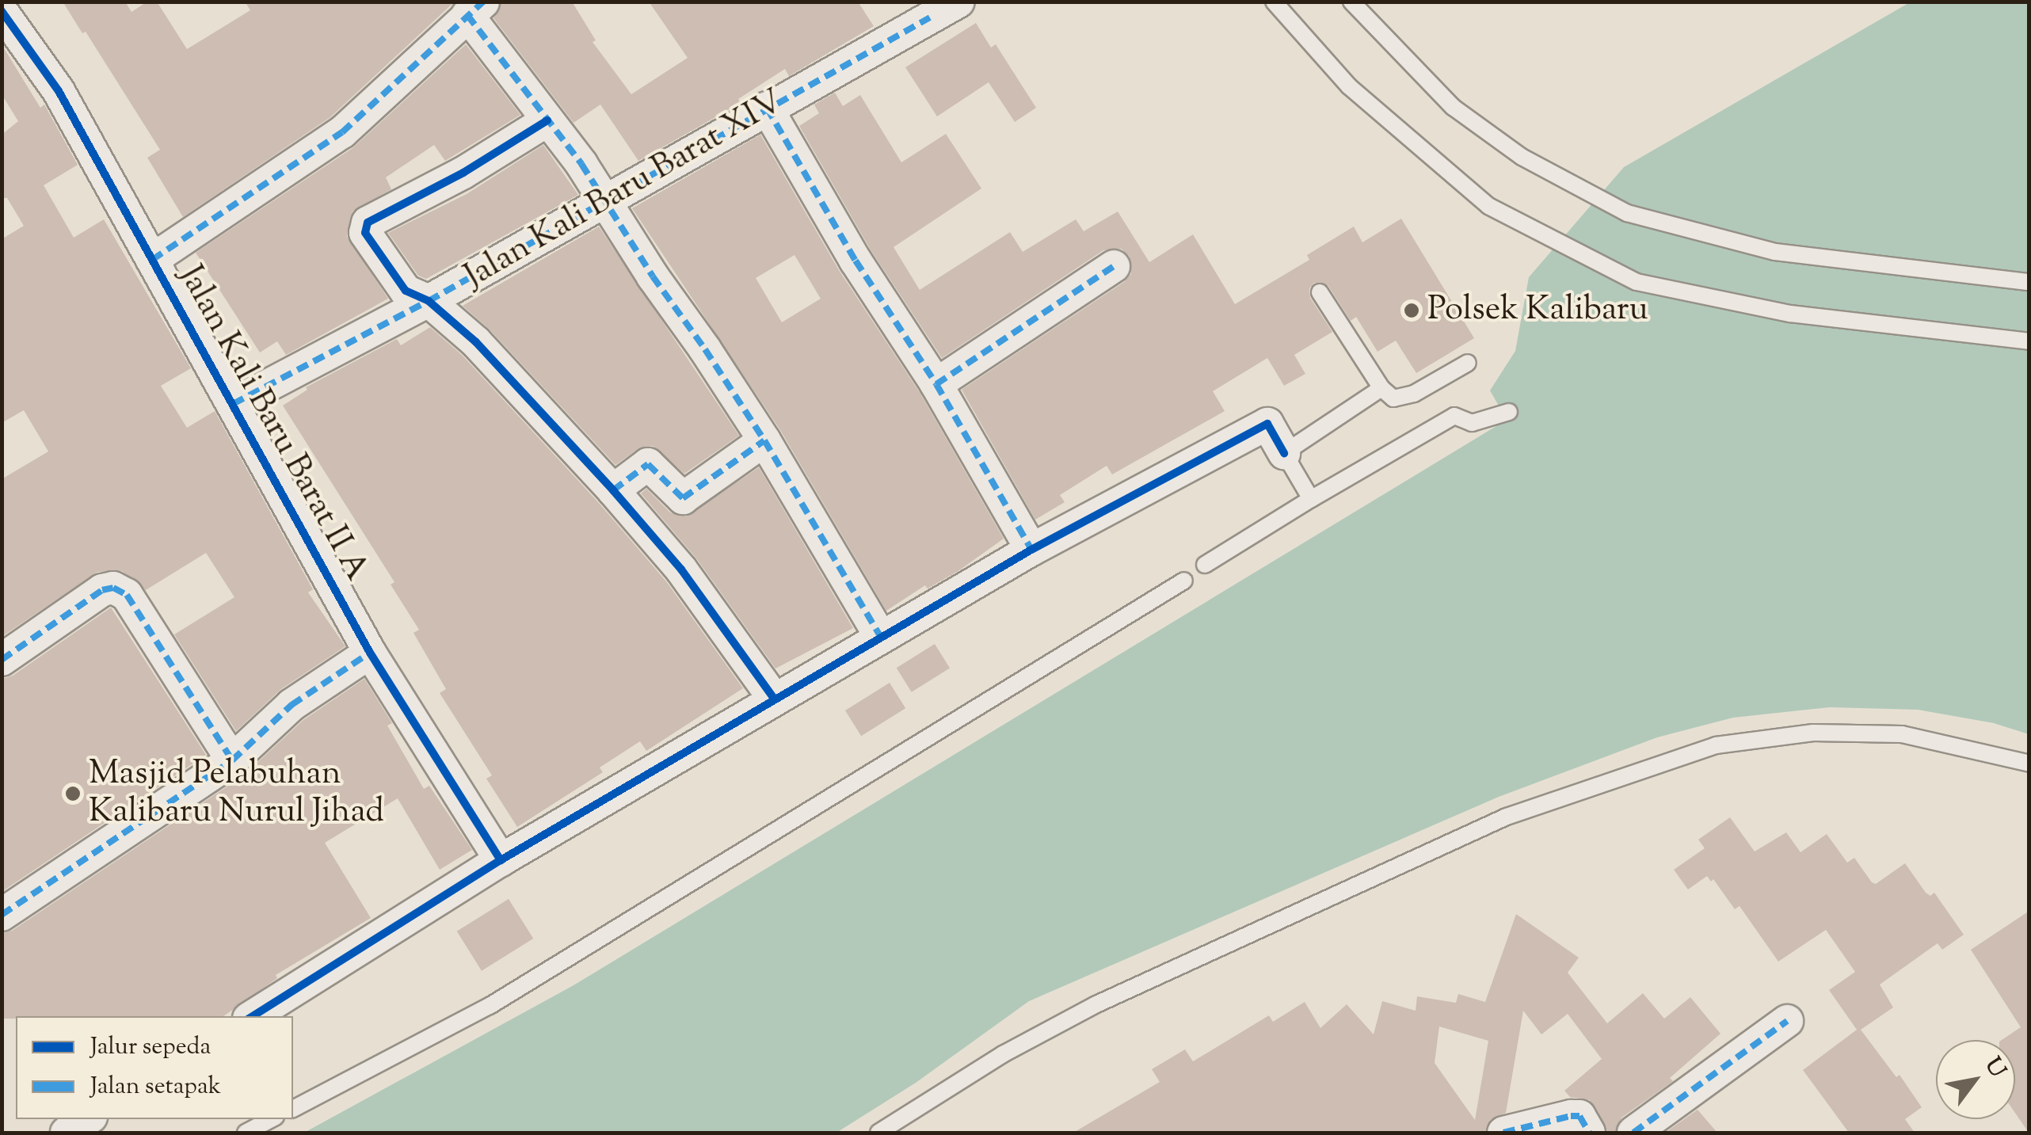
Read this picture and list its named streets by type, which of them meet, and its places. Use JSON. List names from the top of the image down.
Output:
{
  "streets": {
    "street": ["Jalan Kali Baru Barat XIV", "Jalan Kali Baru Barat II A"]
  },
  "crossings": [
    ["Jalan Kali Baru Barat XIV", "Jalan Kali Baru Barat II A"]
  ],
  "places": ["Polsek Kalibaru", "Masjid Pelabuhan Kalibaru Nurul Jihad"],
  "legend": ["Jalur sepeda", "Jalan setapak"],
  "north": "top right"
}
